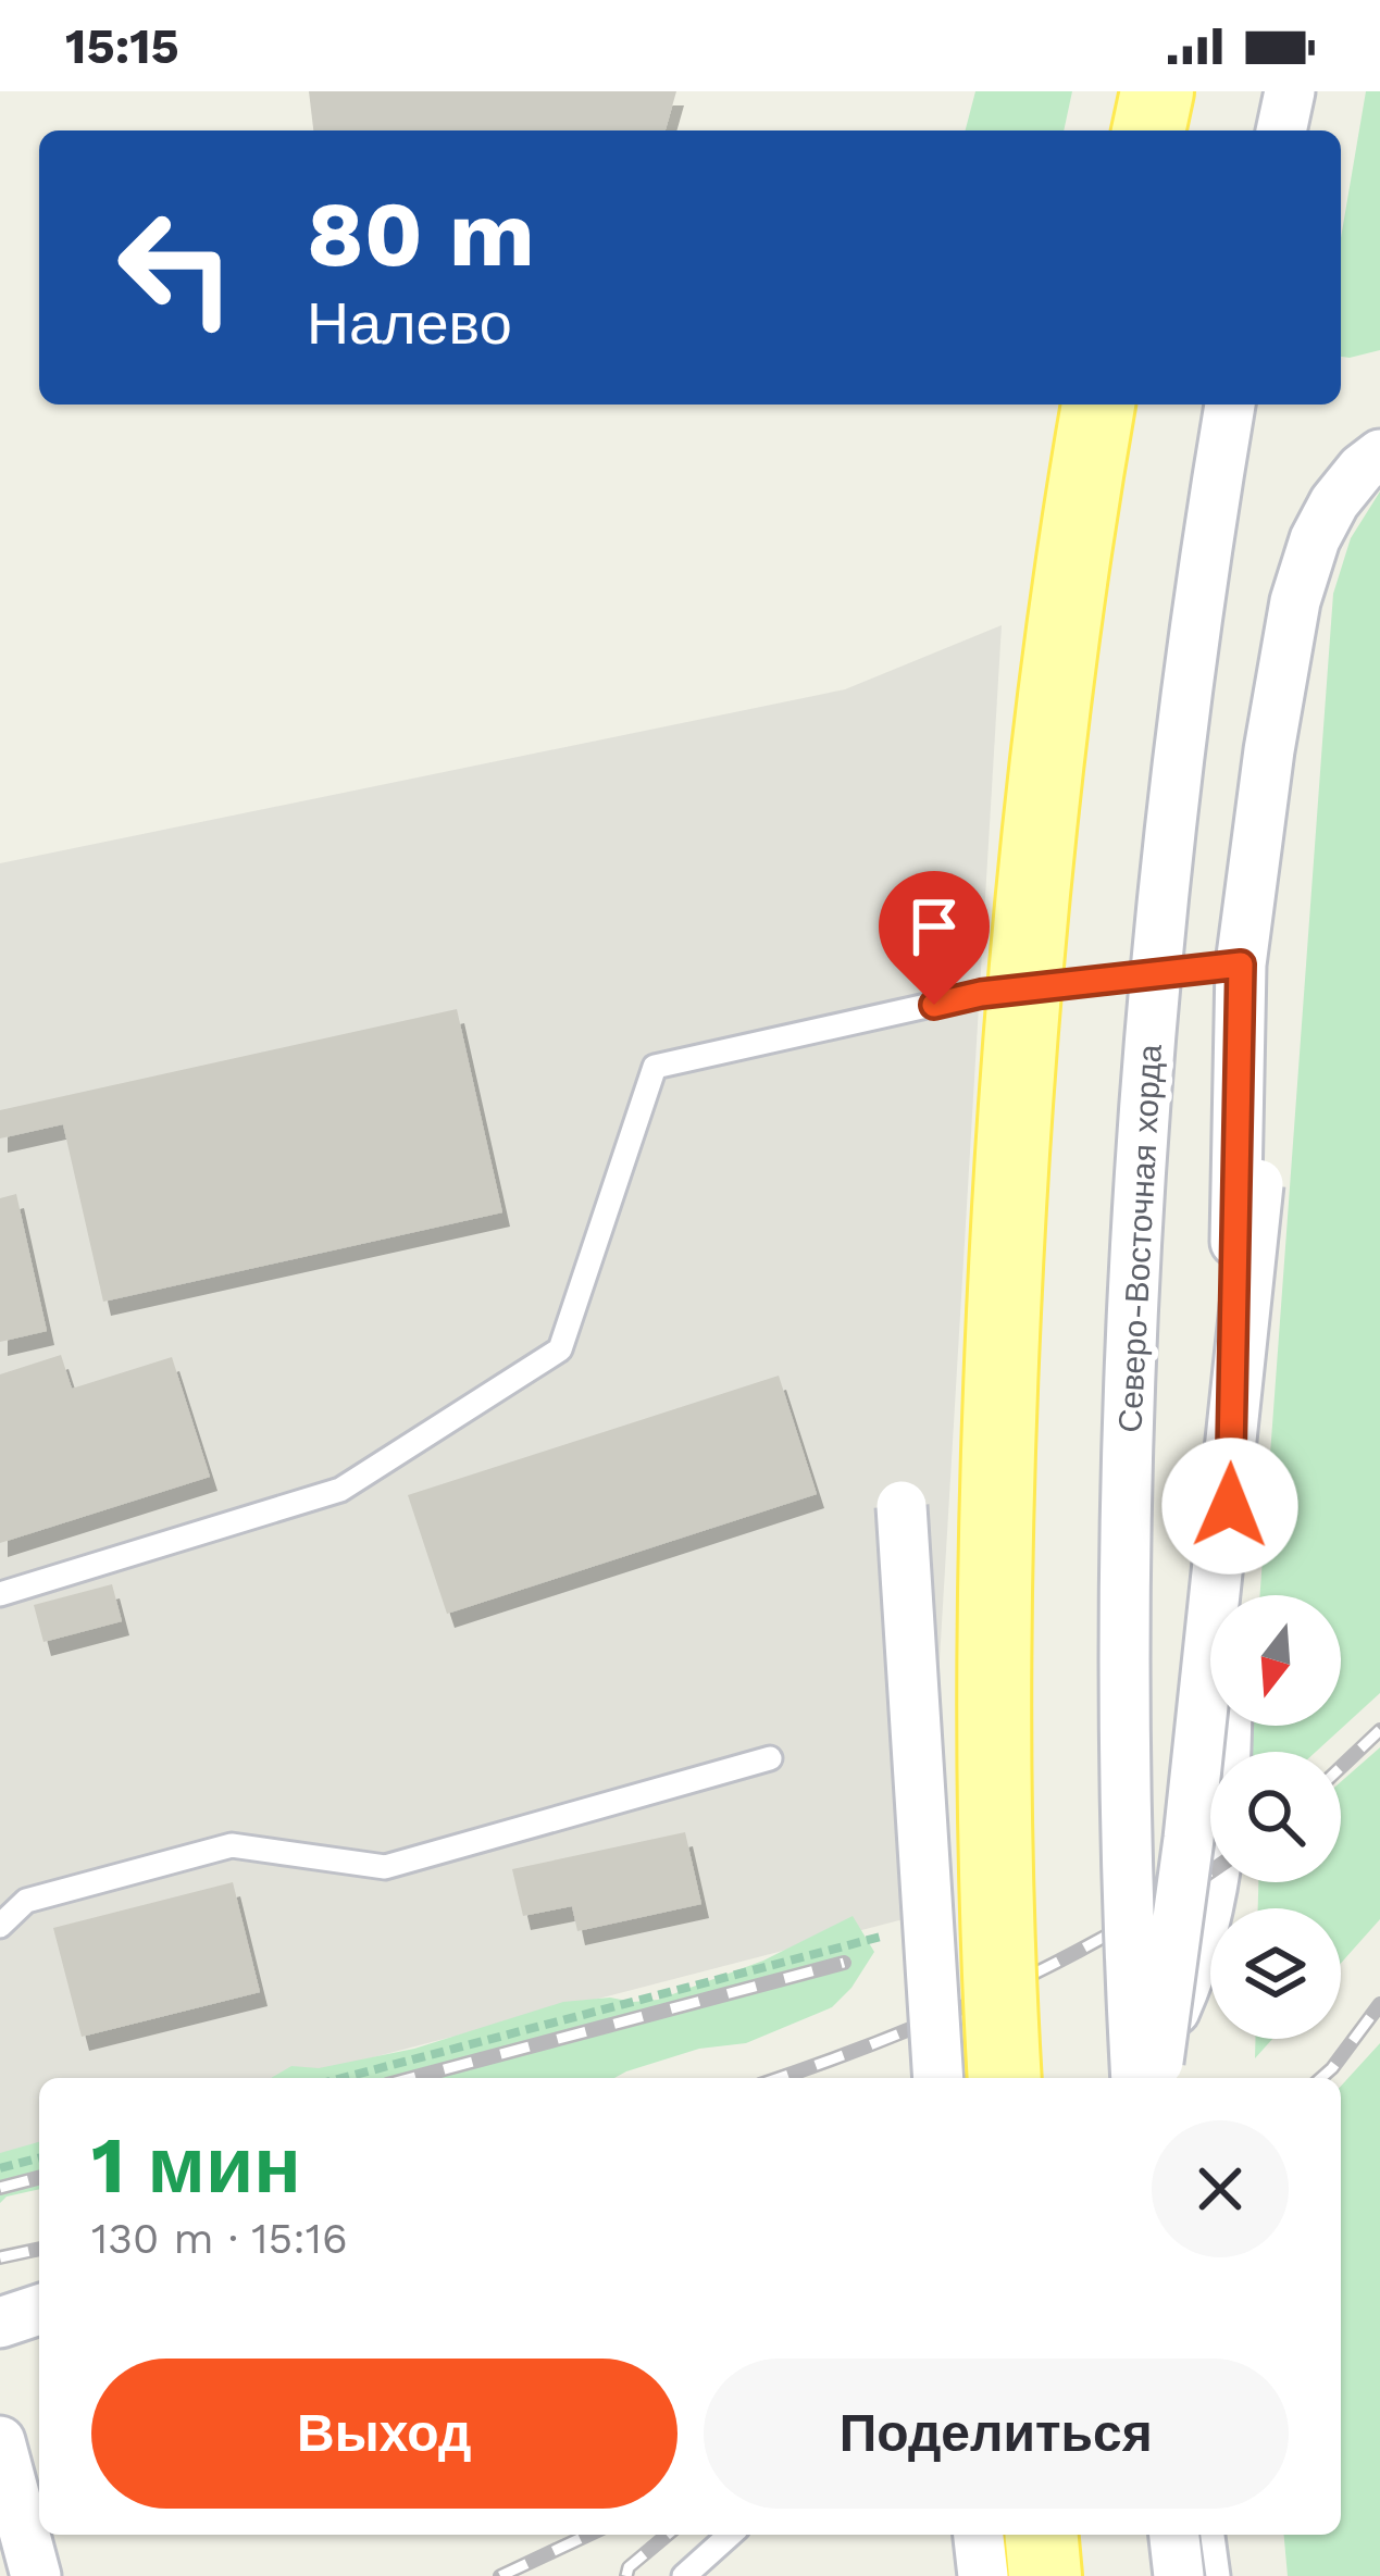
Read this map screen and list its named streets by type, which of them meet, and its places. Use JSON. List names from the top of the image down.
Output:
{
  "streets": {
    "street": ["Северо-Восточная хорда"]
  },
  "north": "bottom",
  "page": {
    "status": "15:15",
    "turn": ["80 m", "Налево"],
    "heading": ["1 мин", "130 m · 15:16"],
    "buttons": ["Выход", "Поделиться"]
  }
}
